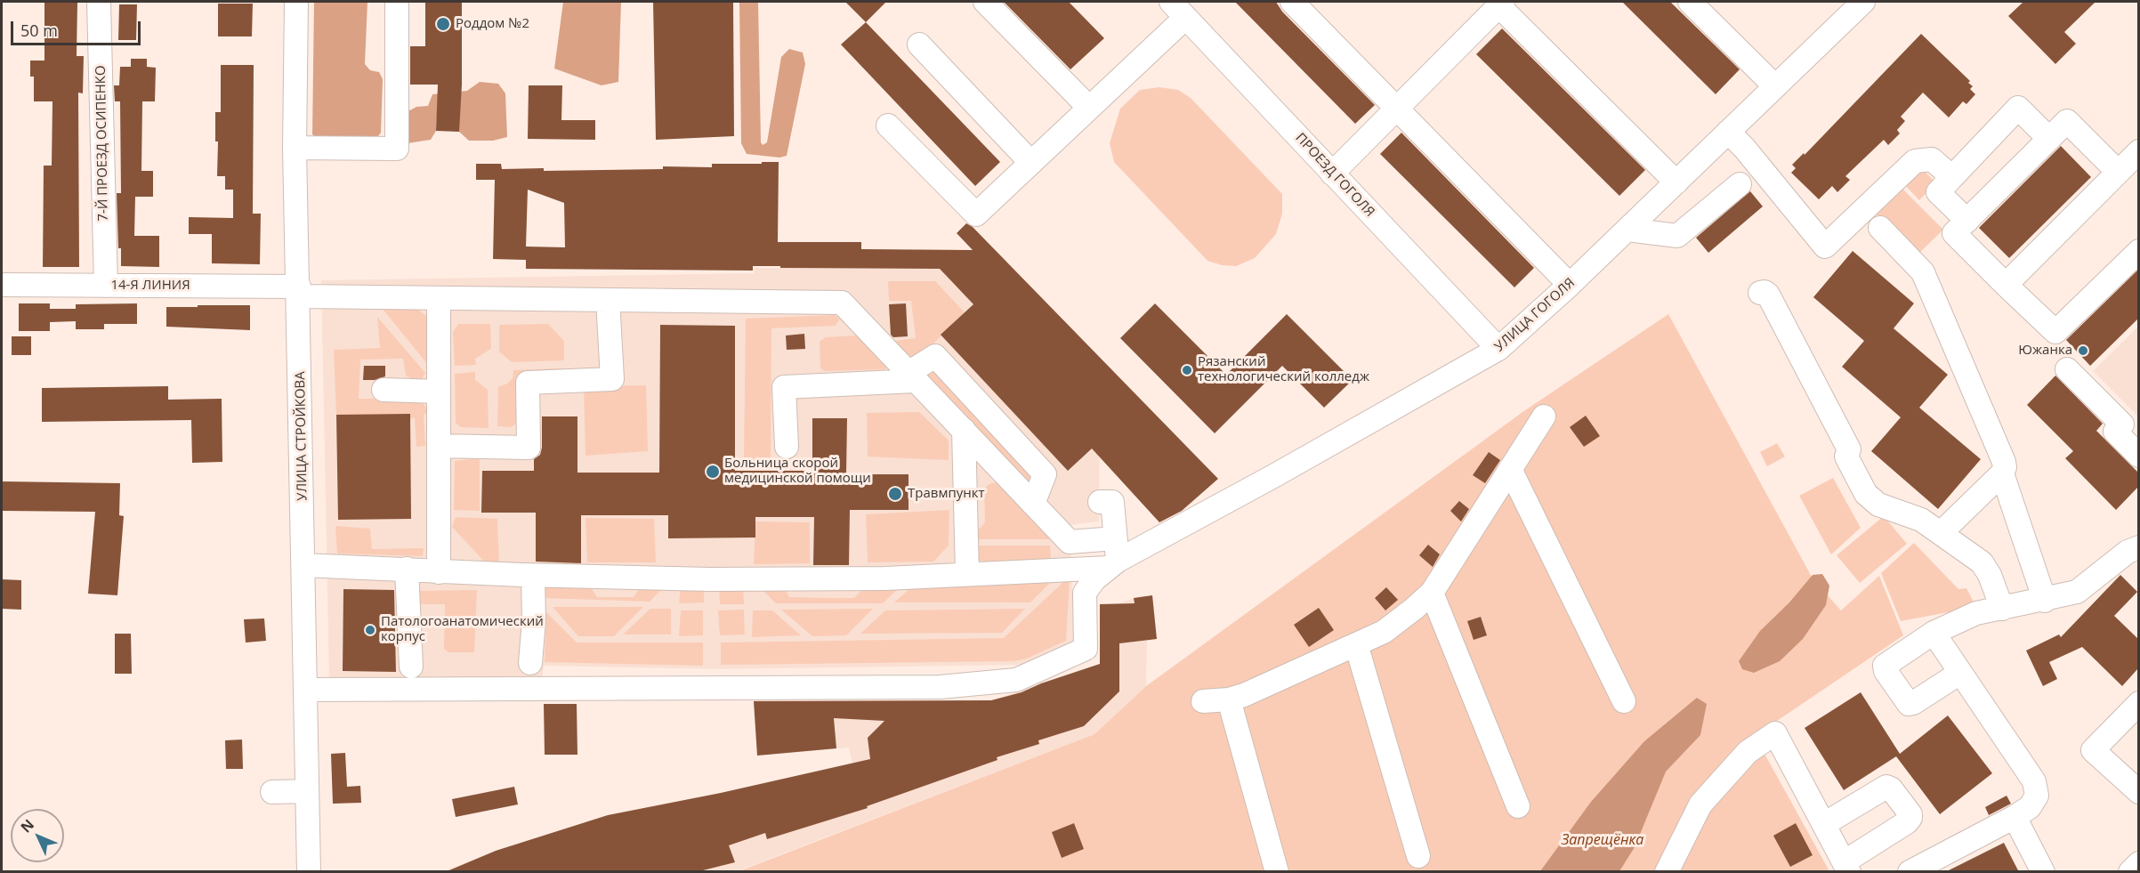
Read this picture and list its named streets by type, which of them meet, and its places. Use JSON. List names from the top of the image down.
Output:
{
  "streets": {
    "street": [
      "7-Й ПРОЕЗД ОСИПЕНКО",
      "ПРОЕЗД ГОГОЛЯ",
      "14-Я ЛИНИЯ",
      "УЛИЦА ГОГОЛЯ",
      "УЛИЦА СТРОЙКОВА"
    ]
  },
  "crossings": [
    ["7-Й ПРОЕЗД ОСИПЕНКО", "14-Я ЛИНИЯ"],
    ["ПРОЕЗД ГОГОЛЯ", "УЛИЦА ГОГОЛЯ"],
    ["14-Я ЛИНИЯ", "УЛИЦА СТРОЙКОВА"]
  ],
  "water": ["Запрещёнка"],
  "places": [
    "Роддом №2",
    "Южанка",
    "Рязанский технологический колледж",
    "Больница скорой медицинской помощи",
    "Травмпункт",
    "Патологоанатомический корпус"
  ],
  "scale_bar": "50 m",
  "north": "top left"
}
